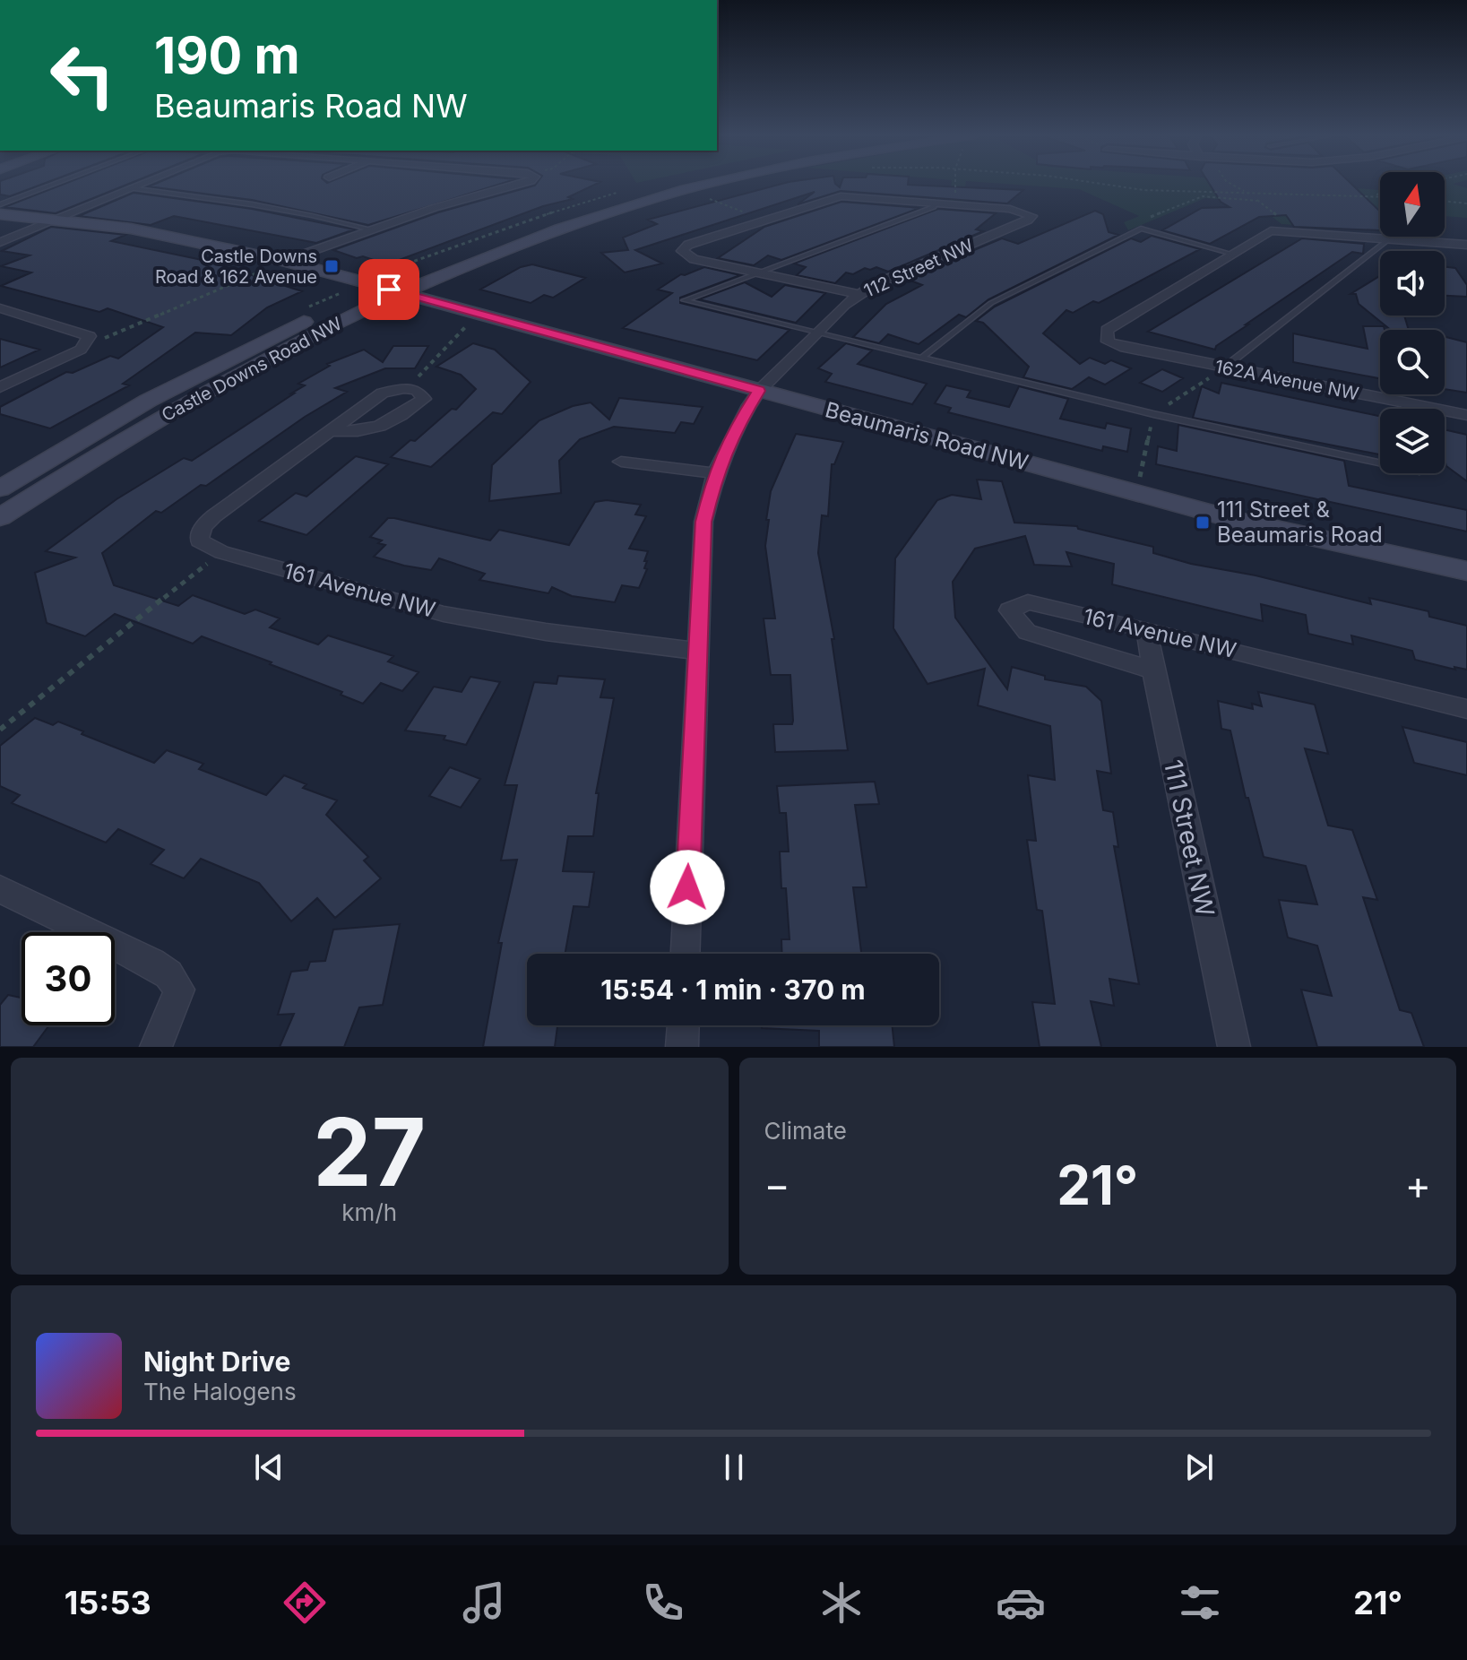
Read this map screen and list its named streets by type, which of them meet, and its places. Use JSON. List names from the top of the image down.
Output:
{
  "streets": {
    "main road": ["Castle Downs Road NW", "Beaumaris Road NW"],
    "street": [
      "112 Street NW",
      "162A Avenue NW",
      "161 Avenue NW",
      "111 Street NW"
    ]
  },
  "crossings": [
    ["112 Street NW", "Beaumaris Road NW"],
    ["112 Street NW", "161 Avenue NW"],
    ["Castle Downs Road NW", "Beaumaris Road NW"],
    ["161 Avenue NW", "111 Street NW"]
  ],
  "places": {
    "transit": ["Castle Downs Road & 162 Avenue", "111 Street & Beaumaris Road"]
  },
  "north": "top",
  "page": {
    "turn": ["190 m", "Beaumaris Road NW"],
    "limit": "30",
    "trip": "15:54 · 1 min · 370 m",
    "tile": [
      ["27", "km/h"],
      "Climate"
    ],
    "heat": ["−", "21°", "+"],
    "song": ["Night Drive", "The Halogens"],
    "tabs": ["15:53", "21°"]
  }
}
